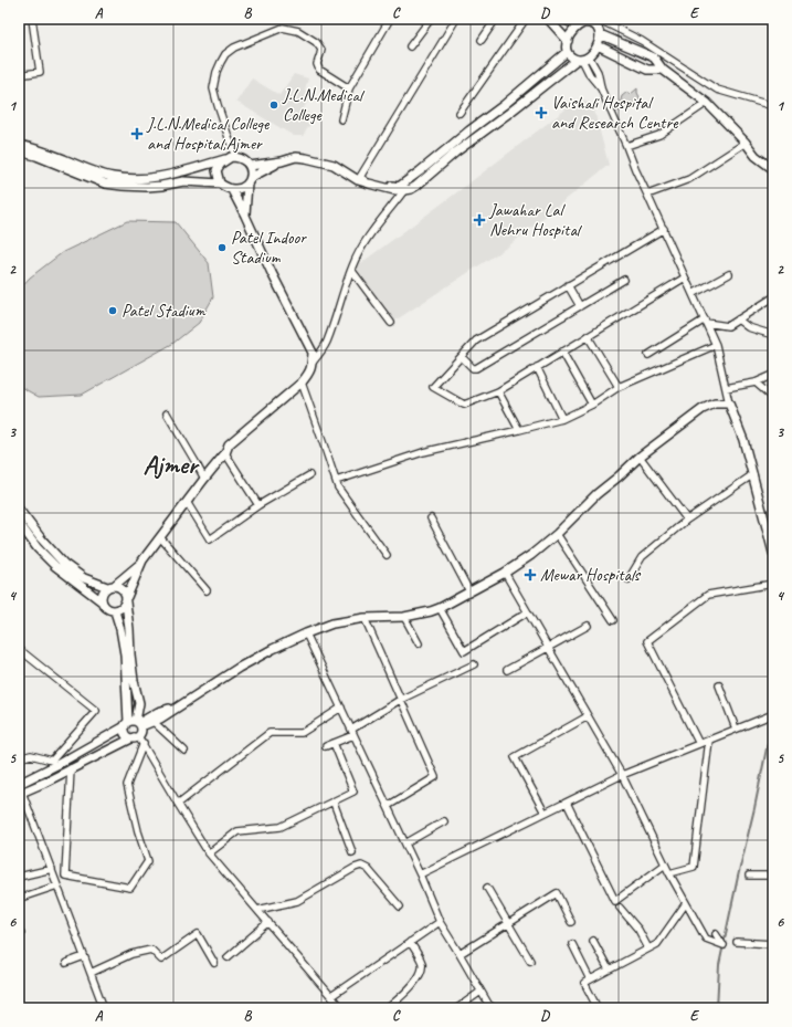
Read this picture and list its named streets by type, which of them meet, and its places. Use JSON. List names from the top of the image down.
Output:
{
  "districts": ["Ajmer"],
  "places": {
    "other": ["J.L.N.Medical College", "Patel Indoor Stadium", "Patel Stadium"],
    "health": [
      "Vaishali Hospital and Research Centre",
      "J.L.N.Medical College and Hospital,Ajmer",
      "Jawahar Lal Nehru Hospital",
      "Mewar Hospitals"
    ]
  },
  "grid": {
    "columns": [
      "A",
      "B",
      "C",
      "D",
      "E"
    ],
    "rows": [
      "1",
      "2",
      "3",
      "4",
      "5",
      "6"
    ]
  }
}
